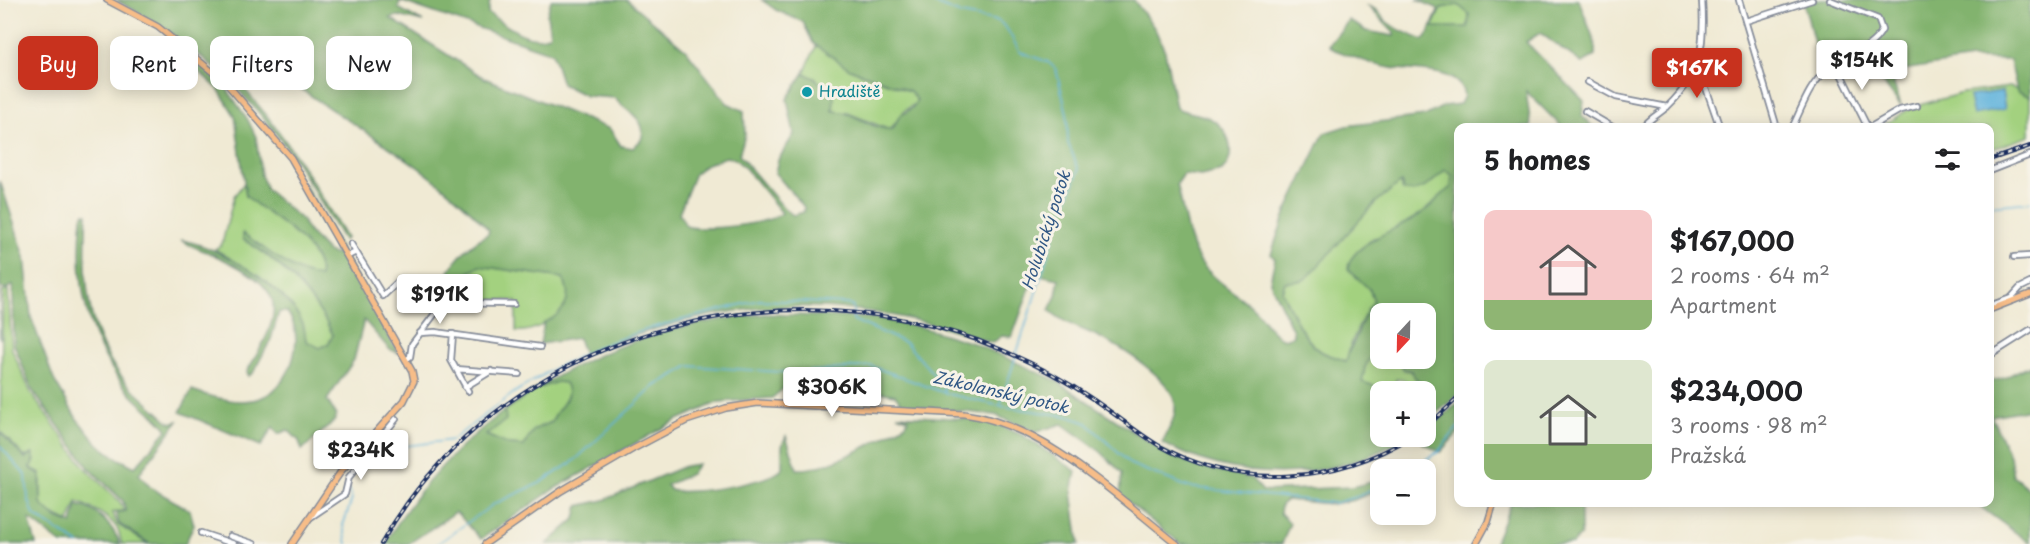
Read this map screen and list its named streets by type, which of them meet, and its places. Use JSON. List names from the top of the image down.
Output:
{
  "water": ["Holubický potok", "Zákolanský potok"],
  "places": ["Hradiště"],
  "north": "bottom",
  "page": {
    "chip": [
      "Buy",
      "Rent",
      "Filters",
      "New"
    ],
    "price": [
      "$154K",
      "$167K",
      "$191K",
      "$306K",
      "$234K"
    ],
    "heading": "5 homes",
    "list": [
      {
        "name": "$167,000",
        "note": "2 rooms · 64 m² · Apartment"
      },
      {
        "name": "$234,000",
        "note": "3 rooms · 98 m² · Pražská"
      }
    ],
    "map_buttons": ["+", "−"]
  }
}
